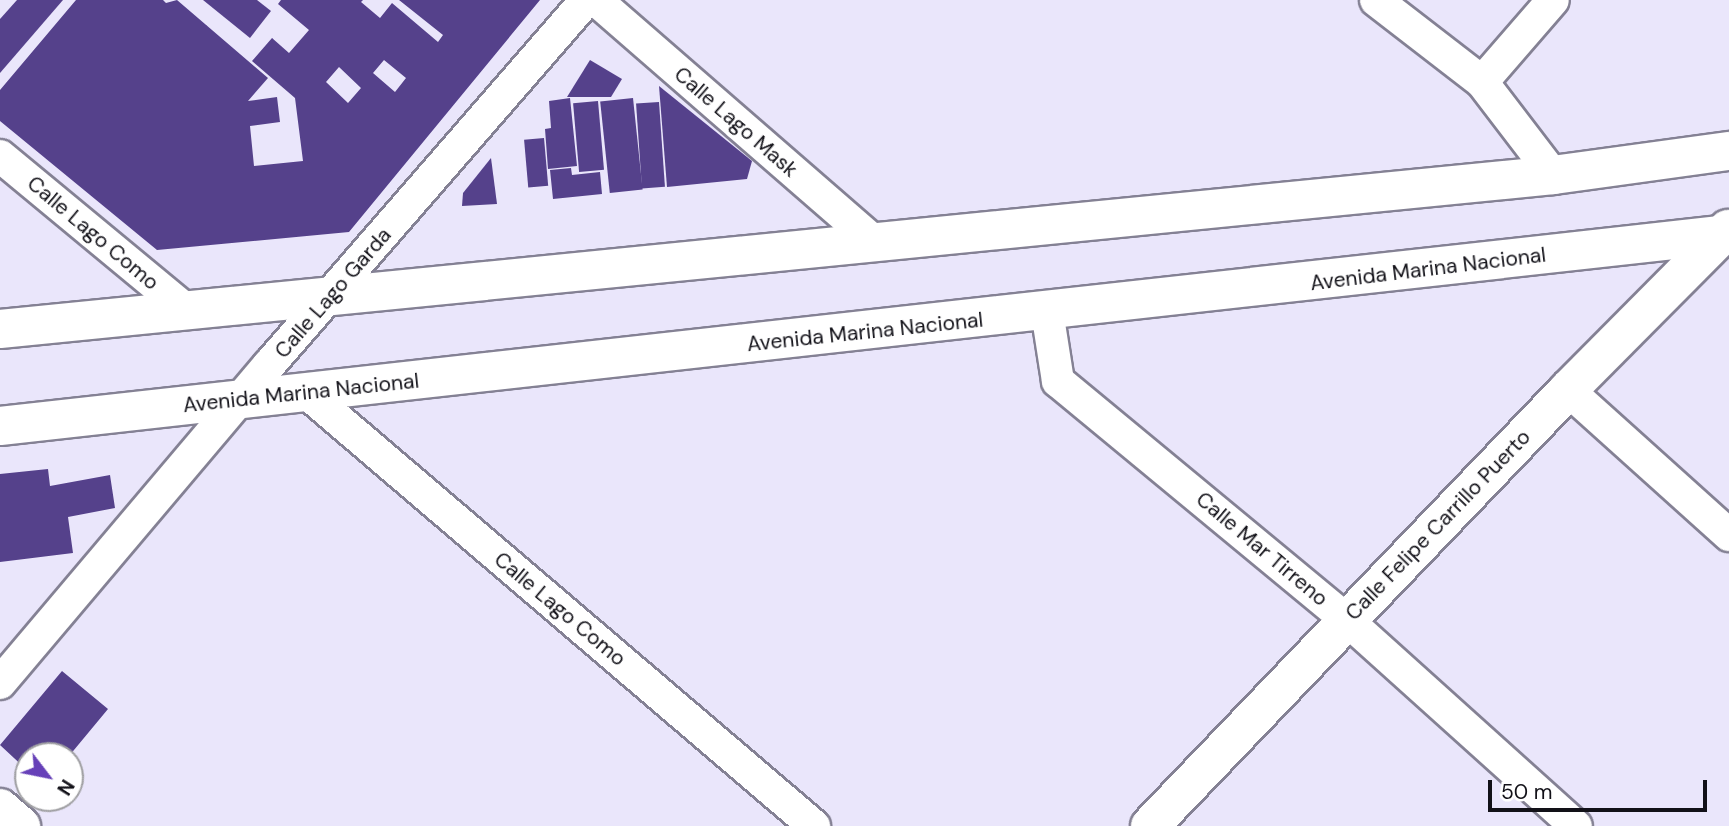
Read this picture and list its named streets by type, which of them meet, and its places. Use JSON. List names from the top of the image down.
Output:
{
  "streets": {
    "main road": ["Avenida Marina Nacional", "Calle Felipe Carrillo Puerto"],
    "street": [
      "Calle Lago Mask",
      "Calle Lago Como",
      "Calle Lago Garda",
      "Calle Mar Tirreno"
    ]
  },
  "crossings": [
    ["Calle Lago Como", "Avenida Marina Nacional"],
    ["Avenida Marina Nacional", "Calle Lago Garda"],
    ["Avenida Marina Nacional", "Calle Felipe Carrillo Puerto"],
    ["Avenida Marina Nacional", "Calle Mar Tirreno"],
    ["Calle Felipe Carrillo Puerto", "Calle Mar Tirreno"]
  ],
  "scale_bar": "50 m",
  "north": "bottom right"
}
